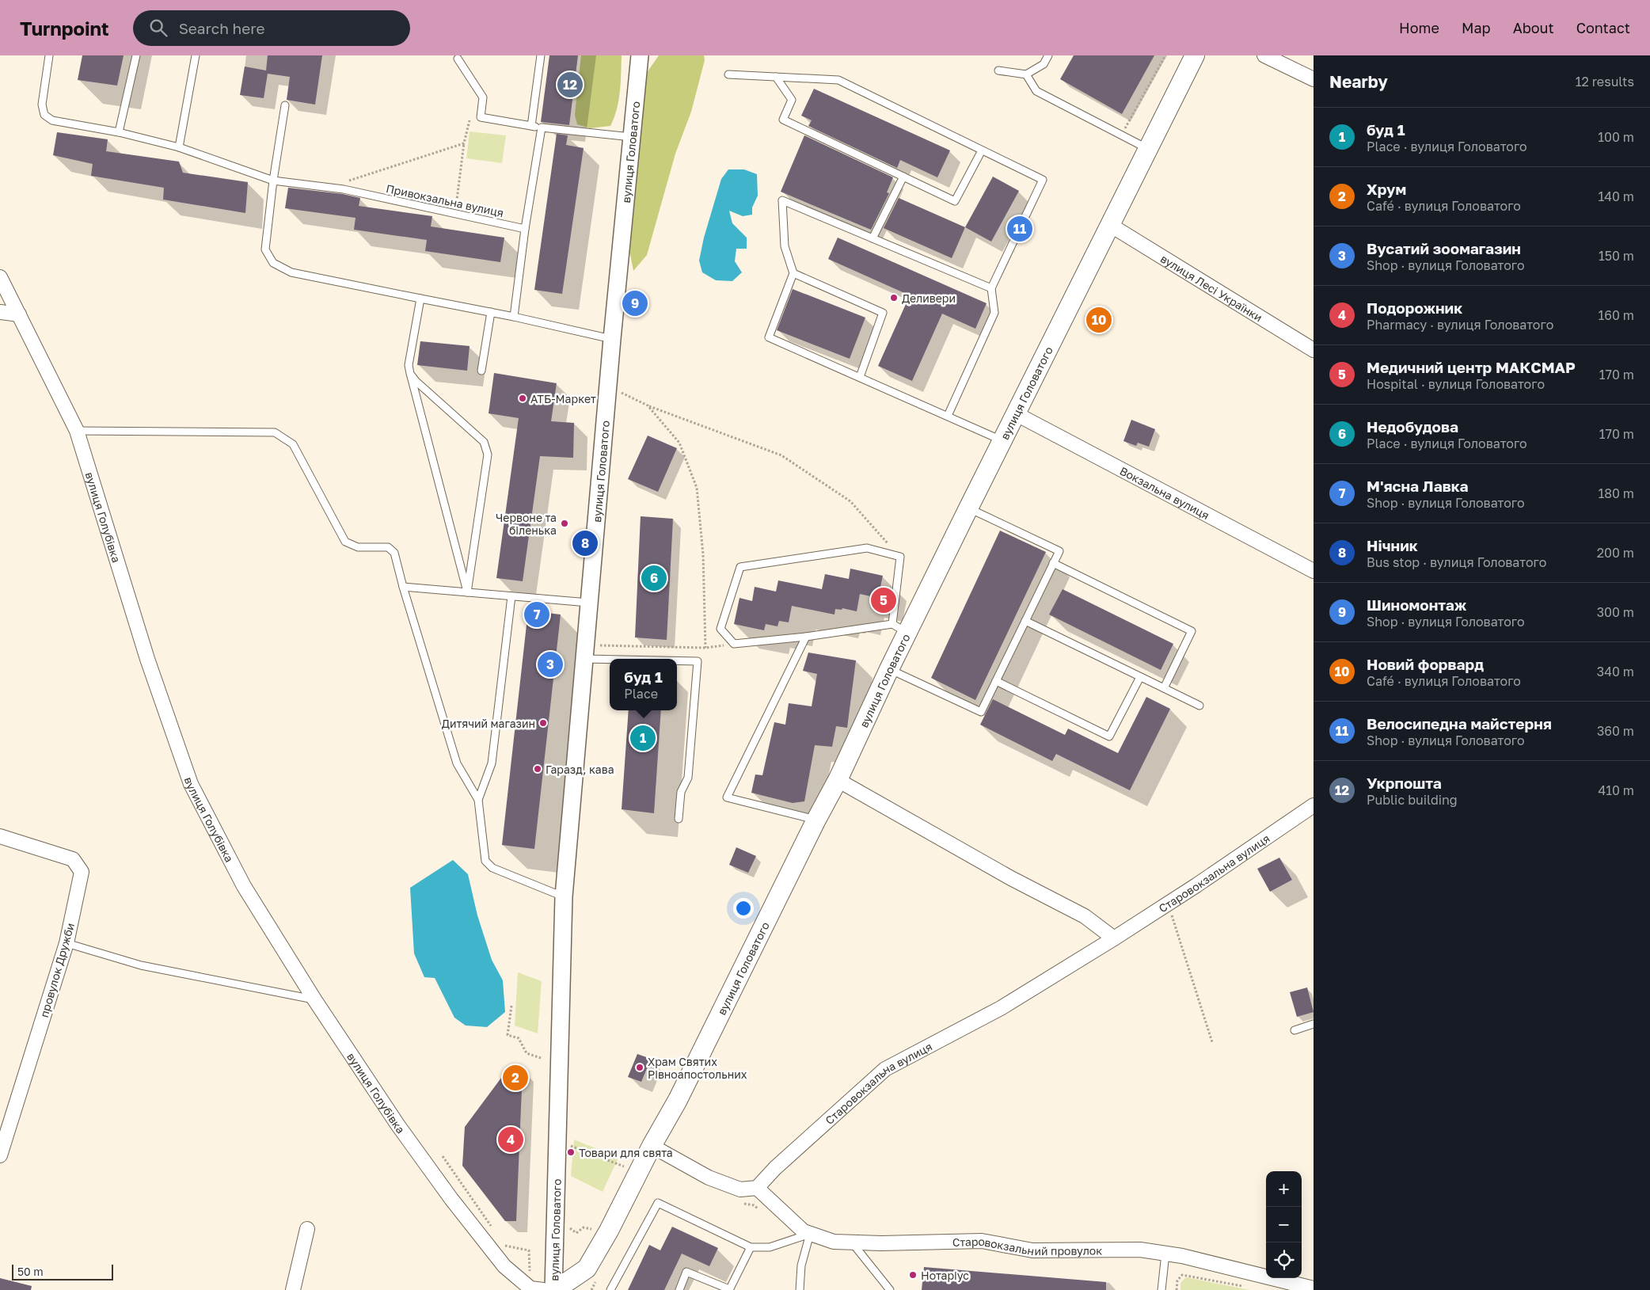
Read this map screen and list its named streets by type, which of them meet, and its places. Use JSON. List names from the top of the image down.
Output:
{
  "streets": {
    "main road": ["вулиця Головатого"],
    "street": [
      "вулиця Лесі Українки",
      "Вокзальна вулиця",
      "вулиця Голубівка",
      "Старовокзальна вулиця",
      "провулок Дружби",
      "Старовокзальний провулок"
    ],
    "lane": ["Привокзальна вулиця"]
  },
  "crossings": [
    ["вулиця Головатого", "вулиця Лесі Українки"],
    ["вулиця Головатого", "Вокзальна вулиця"],
    ["Старовокзальна вулиця", "Старовокзальний провулок"]
  ],
  "places": [
    "Деливери",
    "АТБ-Маркет",
    "Червоне та біленька",
    "Дитячий магазин",
    "Гаразд, кава",
    "Храм Святих Рівноапостольних",
    "Товари для свята",
    "Нотаріус"
  ],
  "scale_bar": "50 m",
  "page": {
    "header": "Turnpoint",
    "search": "Search here",
    "nav": [
      "Home",
      "Map",
      "About",
      "Contact"
    ],
    "heading": ["Nearby", "12 results"],
    "pins": [
      "12",
      "11",
      "9",
      "10",
      "8",
      "6",
      "5",
      "7",
      "3",
      "1",
      "2",
      "4"
    ],
    "list": [
      {
        "mark": "1",
        "name": "буд 1",
        "note": "Place · вулиця Головатого",
        "value": "100 m"
      },
      {
        "mark": "2",
        "name": "Хрум",
        "note": "Café · вулиця Головатого",
        "value": "140 m"
      },
      {
        "mark": "3",
        "name": "Вусатий зоомагазин",
        "note": "Shop · вулиця Головатого",
        "value": "150 m"
      },
      {
        "mark": "4",
        "name": "Подорожник",
        "note": "Pharmacy · вулиця Головатого",
        "value": "160 m"
      },
      {
        "mark": "5",
        "name": "Медичний центр МАКСМАР",
        "note": "Hospital · вулиця Головатого",
        "value": "170 m"
      },
      {
        "mark": "6",
        "name": "Недобудова",
        "note": "Place · вулиця Головатого",
        "value": "170 m"
      },
      {
        "mark": "7",
        "name": "М'ясна Лавка",
        "note": "Shop · вулиця Головатого",
        "value": "180 m"
      },
      {
        "mark": "8",
        "name": "Нічник",
        "note": "Bus stop · вулиця Головатого",
        "value": "200 m"
      },
      {
        "mark": "9",
        "name": "Шиномонтаж",
        "note": "Shop · вулиця Головатого",
        "value": "300 m"
      },
      {
        "mark": "10",
        "name": "Новий форвард",
        "note": "Café · вулиця Головатого",
        "value": "340 m"
      },
      {
        "mark": "11",
        "name": "Велосипедна майстерня",
        "note": "Shop · вулиця Головатого",
        "value": "360 m"
      },
      {
        "mark": "12",
        "name": "Укрпошта",
        "note": "Public building",
        "value": "410 m"
      }
    ],
    "popup": ["буд 1", "Place"],
    "map_buttons": ["+", "−"],
    "scale": "50 m"
  }
}
